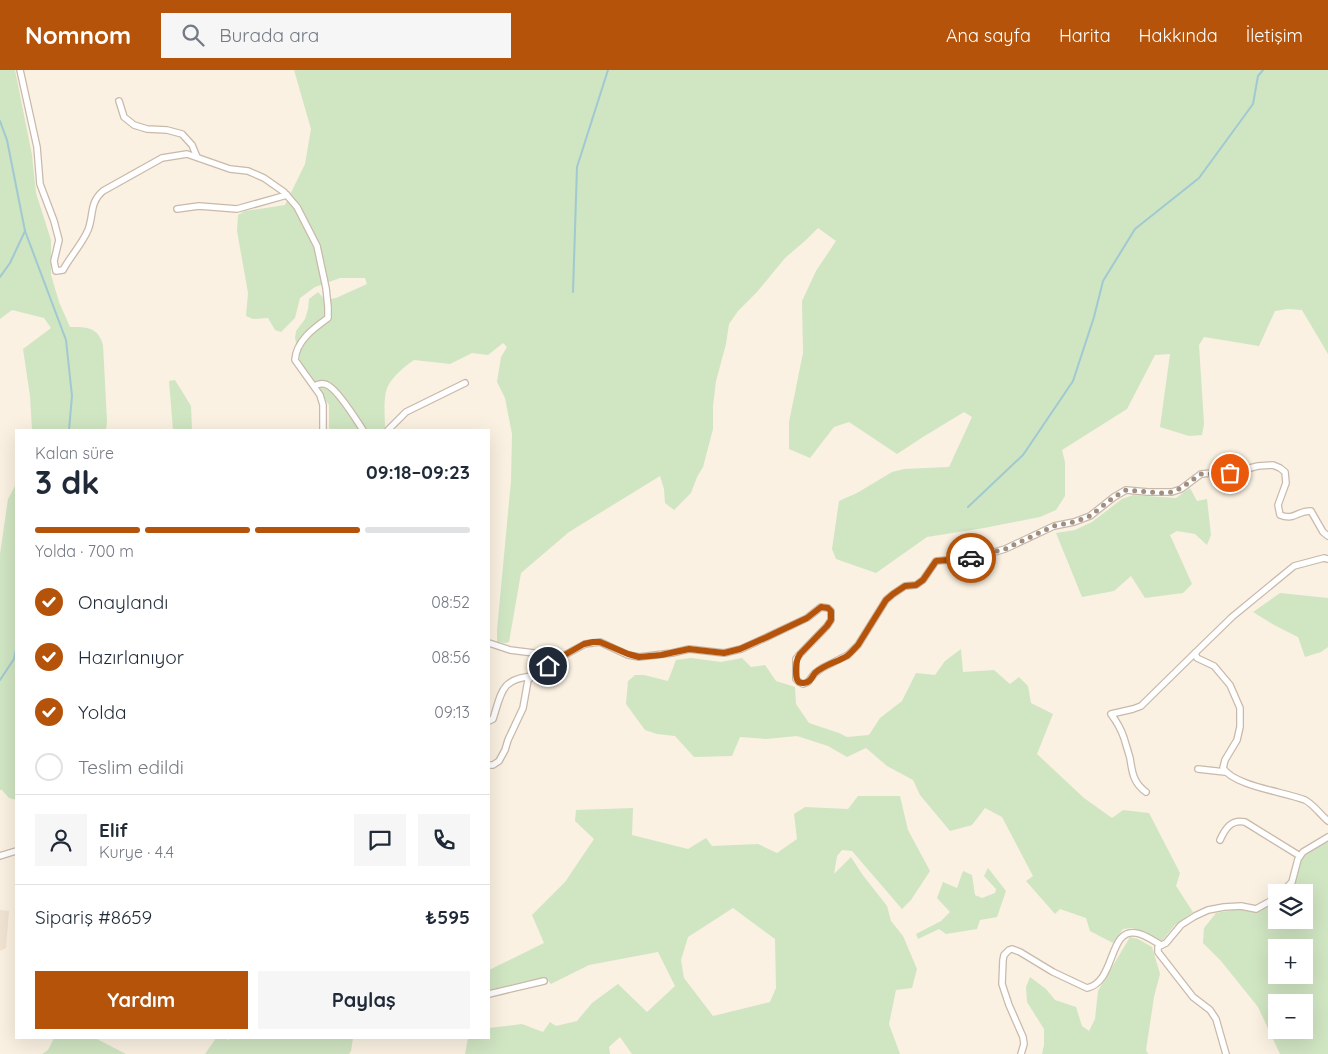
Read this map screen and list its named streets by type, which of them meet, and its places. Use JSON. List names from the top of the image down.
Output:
{
  "page": {
    "header": "Nomnom",
    "search": "Burada ara",
    "nav": [
      "Ana sayfa",
      "Harita",
      "Hakkında",
      "İletişim"
    ],
    "heading": ["3 dk", "Kalan süre", "09:18–09:23"],
    "panel": [
      "Elif",
      "Kurye · 4.4",
      "Sipariş #8659",
      "₺595"
    ],
    "bar": "Yolda · 700 m",
    "list": [
      ["Onaylandı", "08:52"],
      ["Hazırlanıyor", "08:56"],
      ["Yolda", "09:13"],
      "Teslim edildi"
    ],
    "map_buttons": ["+", "−"],
    "buttons": ["Yardım", "Paylaş"]
  }
}
